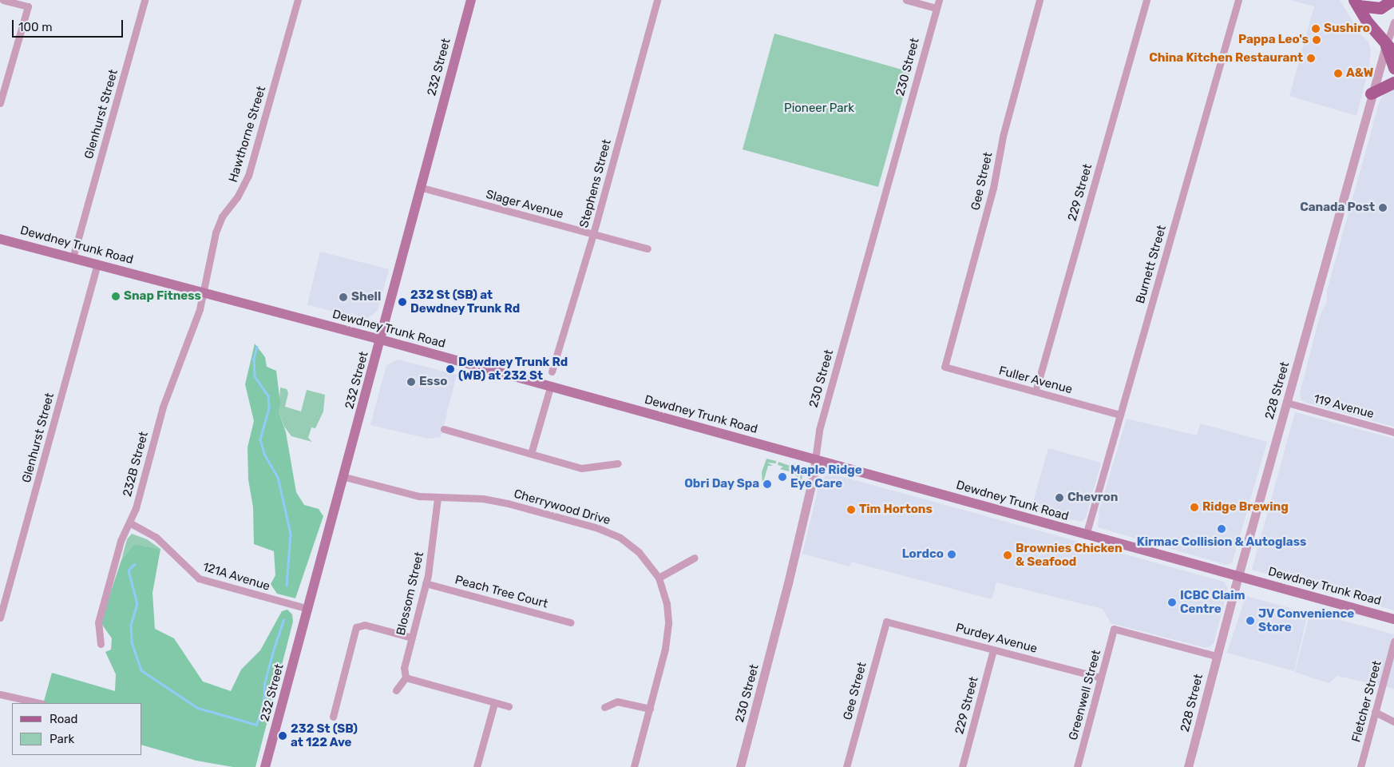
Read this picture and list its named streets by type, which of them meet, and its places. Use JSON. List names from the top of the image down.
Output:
{
  "streets": {
    "main road": ["232 Street", "Dewdney Trunk Road"],
    "street": [
      "230 Street",
      "Glenhurst Street",
      "Hawthorne Street",
      "Gee Street",
      "Stephens Street",
      "229 Street",
      "Slager Avenue",
      "Burnett Street",
      "Fuller Avenue",
      "228 Street",
      "119 Avenue",
      "232B Street",
      "Cherrywood Drive",
      "121A Avenue",
      "Peach Tree Court",
      "Blossom Street",
      "Purdey Avenue",
      "Greenwell Street",
      "Fletcher Street"
    ]
  },
  "crossings": [
    ["232 Street", "Slager Avenue"],
    ["232 Street", "Dewdney Trunk Road"],
    ["232 Street", "Cherrywood Drive"],
    ["232 Street", "121A Avenue"],
    ["230 Street", "Dewdney Trunk Road"],
    ["Glenhurst Street", "Dewdney Trunk Road"],
    ["Hawthorne Street", "Dewdney Trunk Road"],
    ["Hawthorne Street", "232B Street"],
    ["Gee Street", "Fuller Avenue"],
    ["Gee Street", "Purdey Avenue"],
    ["Stephens Street", "Slager Avenue"],
    ["229 Street", "Fuller Avenue"],
    ["229 Street", "Purdey Avenue"],
    ["Dewdney Trunk Road", "Burnett Street"],
    ["Dewdney Trunk Road", "228 Street"],
    ["Dewdney Trunk Road", "232B Street"],
    ["Burnett Street", "Fuller Avenue"],
    ["228 Street", "119 Avenue"],
    ["228 Street", "Greenwell Street"],
    ["232B Street", "121A Avenue"],
    ["Cherrywood Drive", "Blossom Street"],
    ["Peach Tree Court", "Blossom Street"],
    ["Purdey Avenue", "Greenwell Street"]
  ],
  "parks": ["Pioneer Park"],
  "places": [
    "Sushiro",
    "Pappa Leo's",
    "China Kitchen Restaurant",
    "A&W",
    "Canada Post",
    "Snap Fitness",
    "Shell",
    "232 St (SB) at Dewdney Trunk Rd",
    "Dewdney Trunk Rd (WB) at 232 St",
    "Esso",
    "Maple Ridge Eye Care",
    "Obri Day Spa",
    "Chevron",
    "Ridge Brewing",
    "Tim Hortons",
    "Kirmac Collision & Autoglass",
    "Lordco",
    "Brownies Chicken & Seafood",
    "ICBC Claim Centre",
    "JV Convenience Store",
    "232 St (SB) at 122 Ave"
  ],
  "legend": ["Road", "Park"],
  "scale_bar": "100 m"
}
